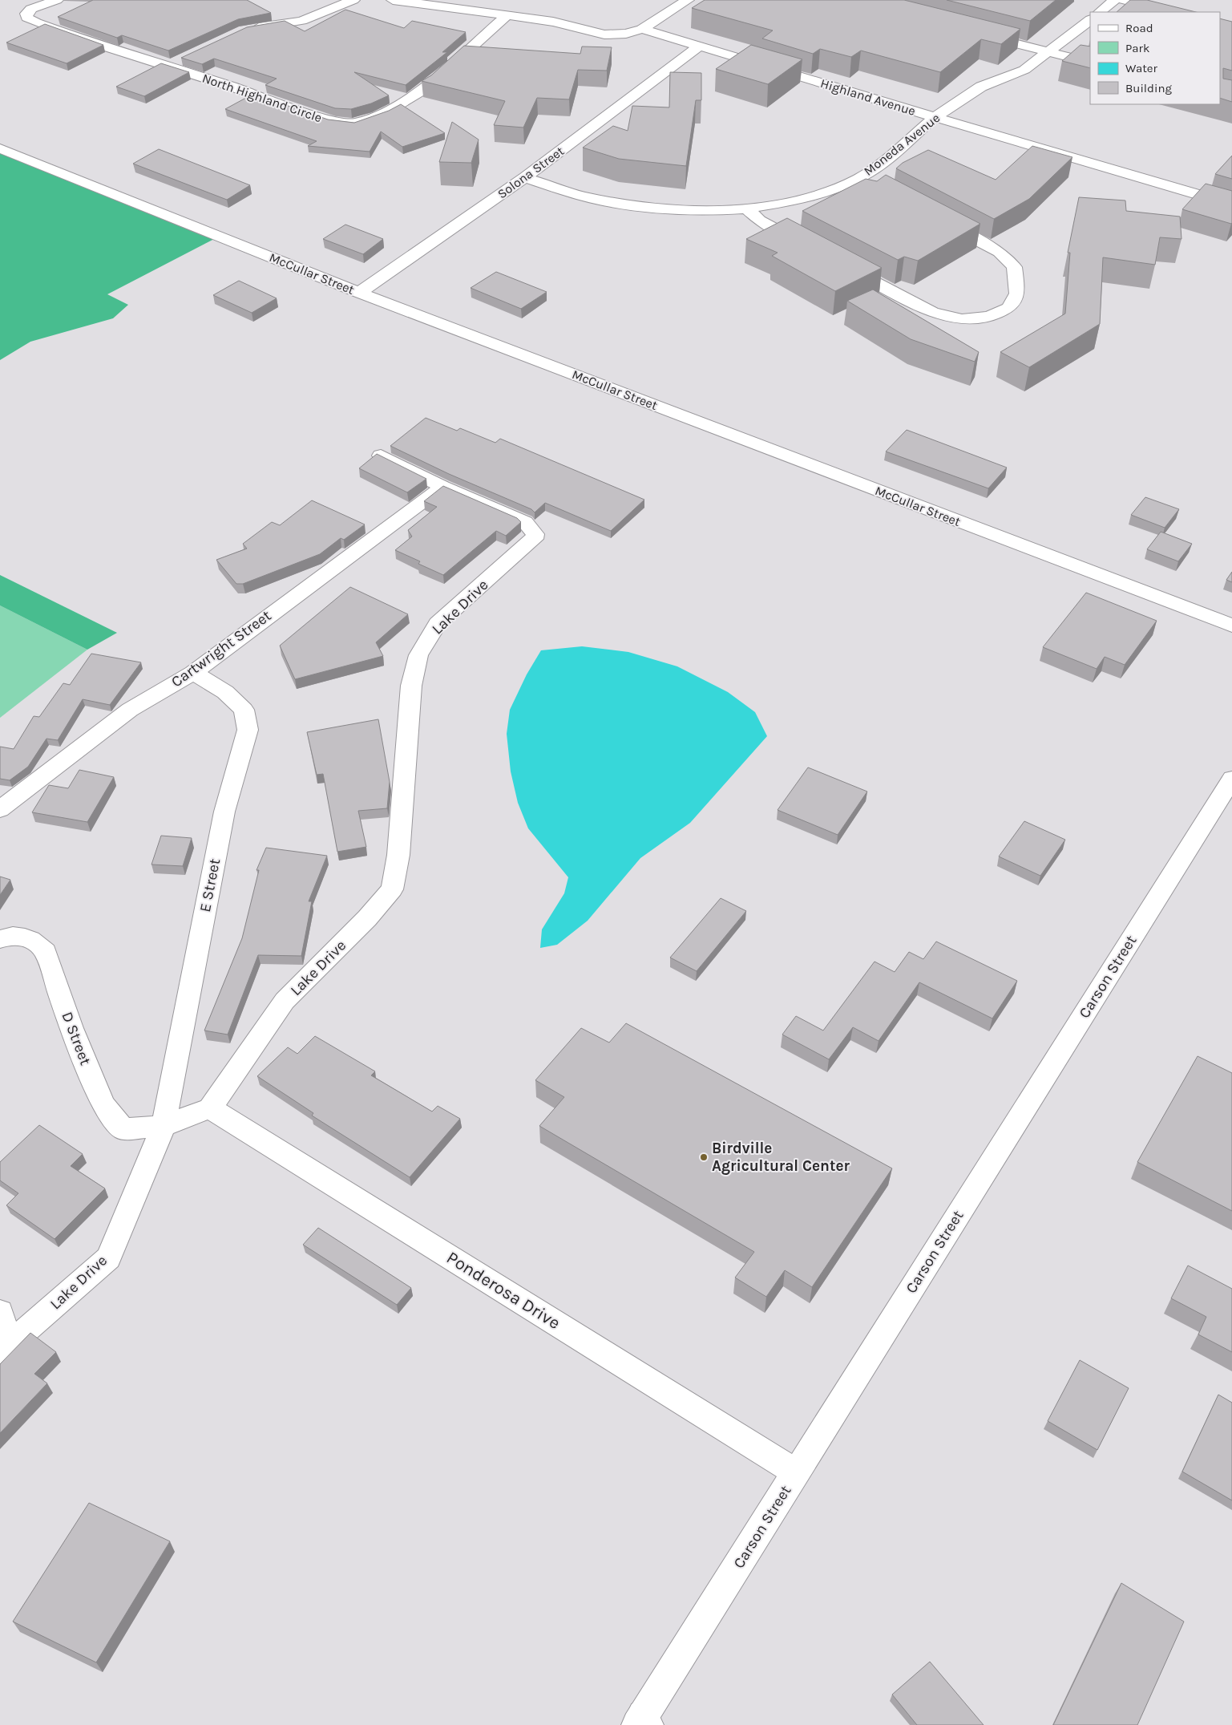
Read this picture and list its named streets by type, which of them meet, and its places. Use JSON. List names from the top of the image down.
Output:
{
  "streets": {
    "street": [
      "Highland Avenue",
      "North Highland Circle",
      "Moneda Avenue",
      "Solona Street",
      "McCullar Street",
      "Lake Drive",
      "Cartwright Street",
      "E Street",
      "Carson Street",
      "D Street",
      "Ponderosa Drive"
    ]
  },
  "crossings": [
    ["Highland Avenue", "Moneda Avenue"],
    ["Highland Avenue", "Solona Street"],
    ["Moneda Avenue", "Solona Street"],
    ["Solona Street", "McCullar Street"],
    ["Lake Drive", "Cartwright Street"],
    ["Lake Drive", "E Street"],
    ["Lake Drive", "D Street"],
    ["Lake Drive", "Ponderosa Drive"],
    ["Cartwright Street", "E Street"],
    ["E Street", "D Street"],
    ["Carson Street", "Ponderosa Drive"]
  ],
  "places": ["Birdville Agricultural Center"],
  "legend": [
    "Road",
    "Park",
    "Water",
    "Building"
  ]
}
